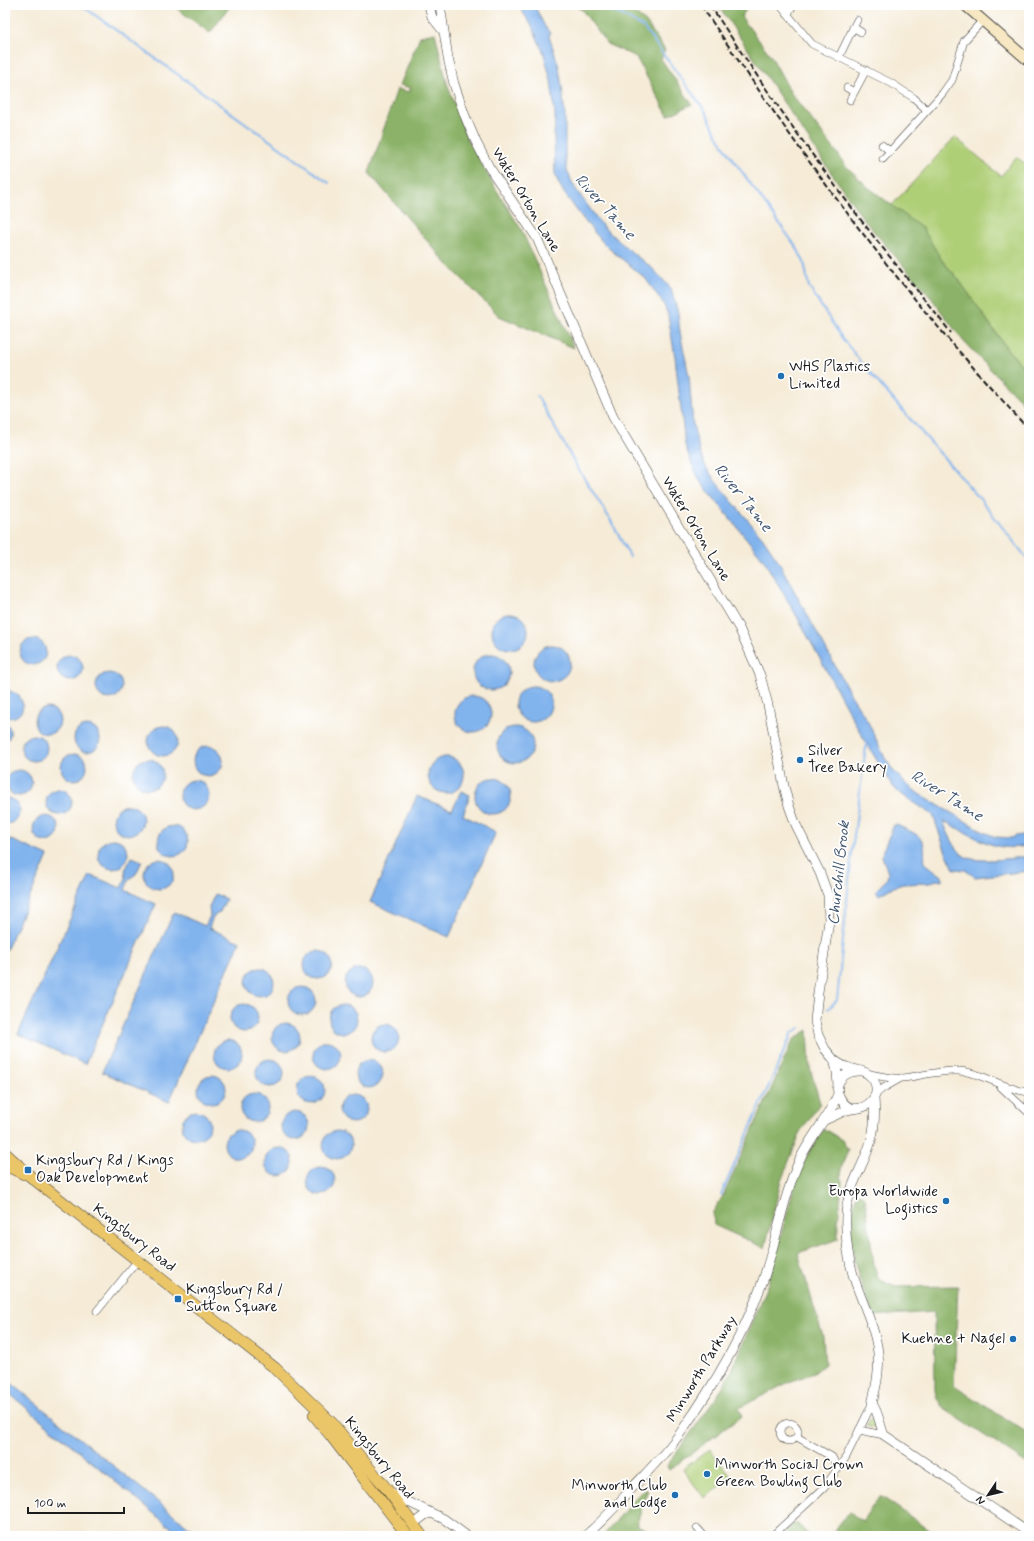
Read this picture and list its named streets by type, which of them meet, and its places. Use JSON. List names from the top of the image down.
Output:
{
  "streets": {
    "main road": ["Kingsbury Road"],
    "street": ["Water Orton Lane", "Minworth Parkway"]
  },
  "crossings": [
    ["Water Orton Lane", "Minworth Parkway"]
  ],
  "water": ["River Tame", "Churchill Brook"],
  "places": {
    "other": [
      "WHS Plastics Limited",
      "Silver Tree Bakery",
      "Europa Worldwide Logistics",
      "Kuehne + Nagel",
      "Minworth Social Crown Green Bowling Club",
      "Minworth Club and Lodge"
    ],
    "transit": ["Kingsbury Rd / Kings Oak Development", "Kingsbury Rd / Sutton Square"]
  },
  "scale_bar": "100 m",
  "north": "bottom left"
}
